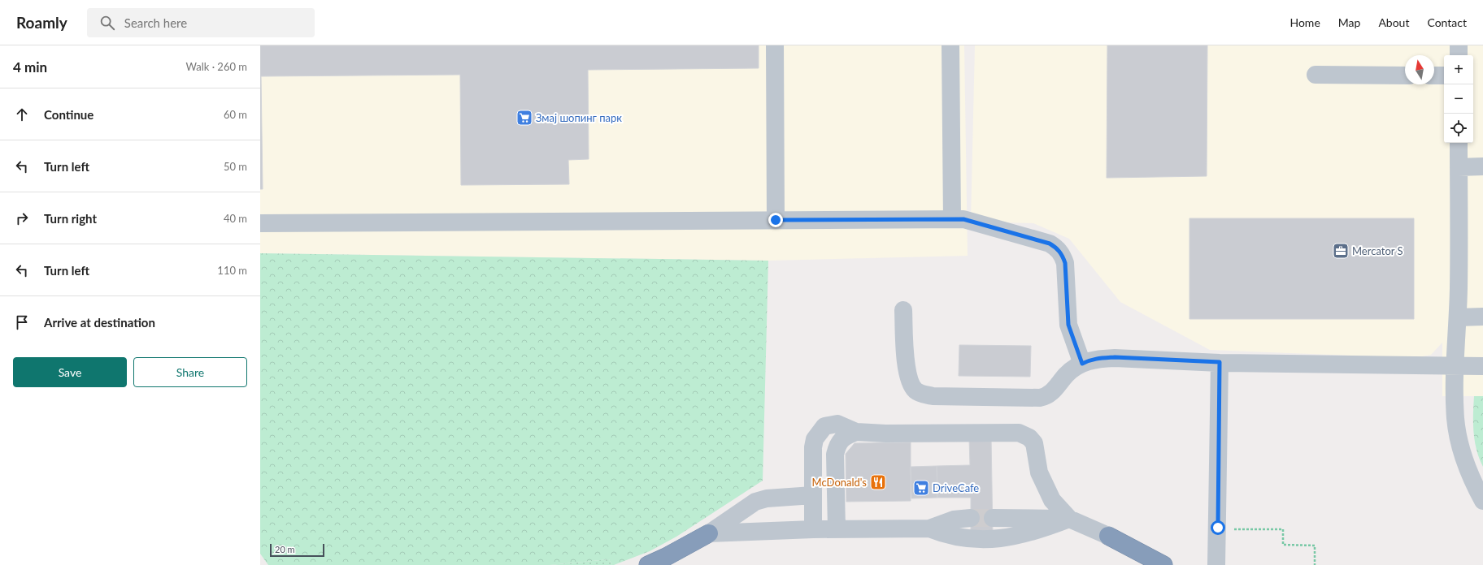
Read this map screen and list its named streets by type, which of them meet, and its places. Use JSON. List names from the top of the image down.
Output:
{
  "places": {
    "supermarket": ["Змај шопинг парк", "DriveCafe"],
    "office": ["Mercator S"],
    "restaurant": ["McDonald's"]
  },
  "scale_bar": "20 m",
  "north": "top",
  "page": {
    "header": "Roamly",
    "search": "Search here",
    "nav": [
      "Home",
      "Map",
      "About",
      "Contact"
    ],
    "heading": ["4 min", "Walk · 260 m"],
    "map_buttons": ["+", "−"],
    "list": [
      ["Continue", "60 m"],
      ["Turn left", "50 m"],
      ["Turn right", "40 m"],
      ["Turn left", "110 m"],
      "Arrive at destination"
    ],
    "buttons": ["Save", "Share"],
    "scale": "20 m"
  }
}
